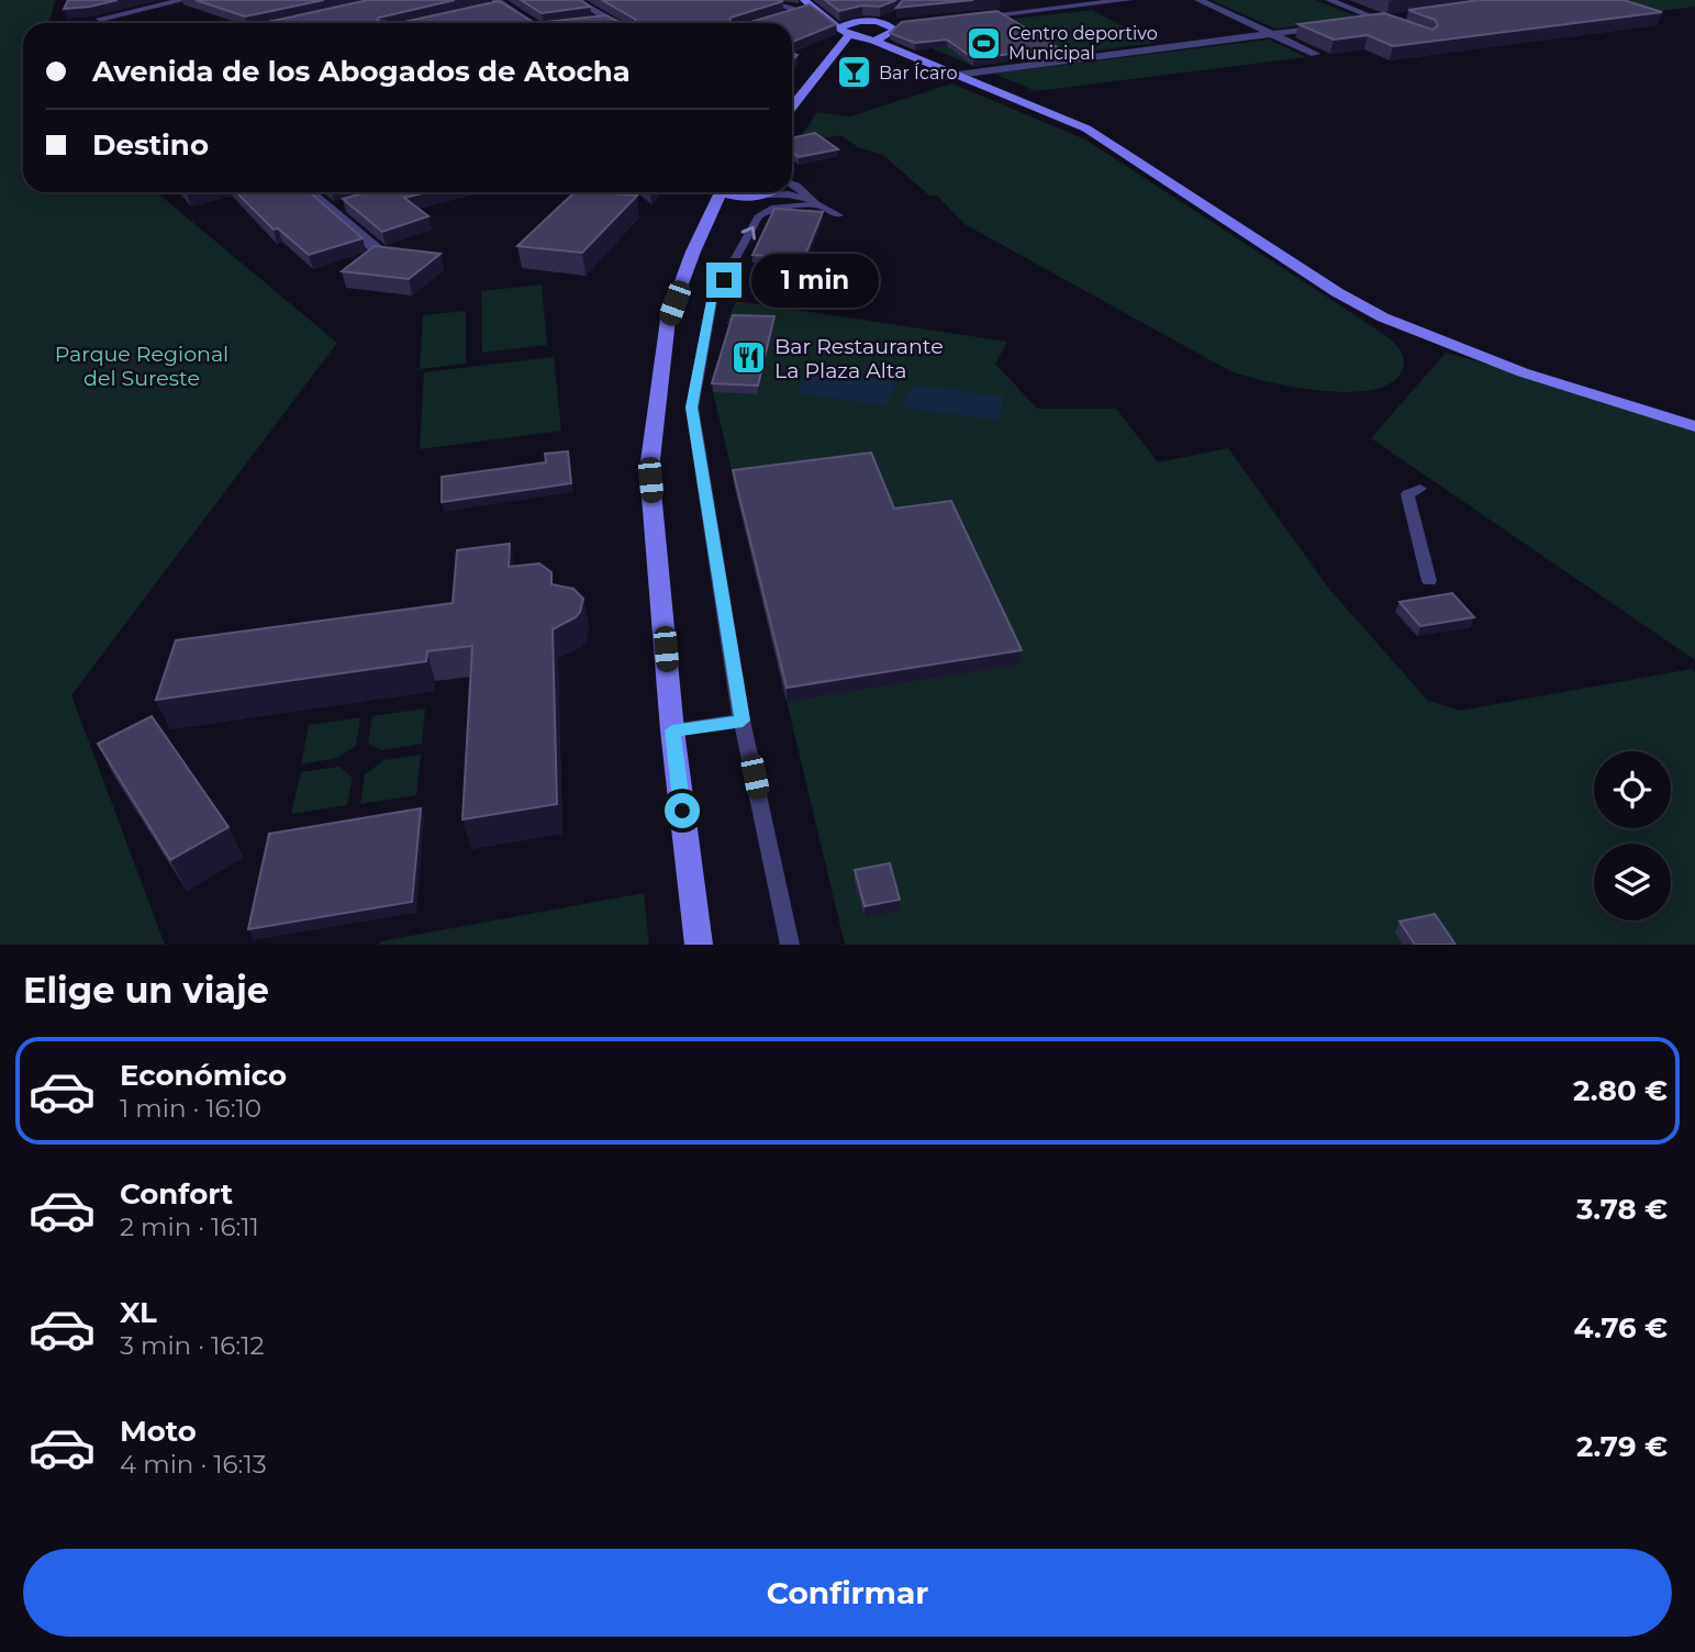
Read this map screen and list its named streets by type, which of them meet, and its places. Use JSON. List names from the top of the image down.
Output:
{
  "parks": ["Parque Regional del Sureste"],
  "places": {
    "sports": ["Centro deportivo Municipal"],
    "bar": ["Bar Ícaro"],
    "restaurant": ["Bar Restaurante La Plaza Alta"]
  },
  "page": {
    "banner": ["Avenida de los Abogados de Atocha", "Destino"],
    "bubble": "1 min",
    "heading": "Elige un viaje",
    "list": [
      {
        "name": "Económico",
        "note": "1 min · 16:10",
        "value": "2.80 €"
      },
      {
        "name": "Confort",
        "note": "2 min · 16:11",
        "value": "3.78 €"
      },
      {
        "name": "XL",
        "note": "3 min · 16:12",
        "value": "4.76 €"
      },
      {
        "name": "Moto",
        "note": "4 min · 16:13",
        "value": "2.79 €"
      }
    ],
    "buttons": "Confirmar"
  }
}
